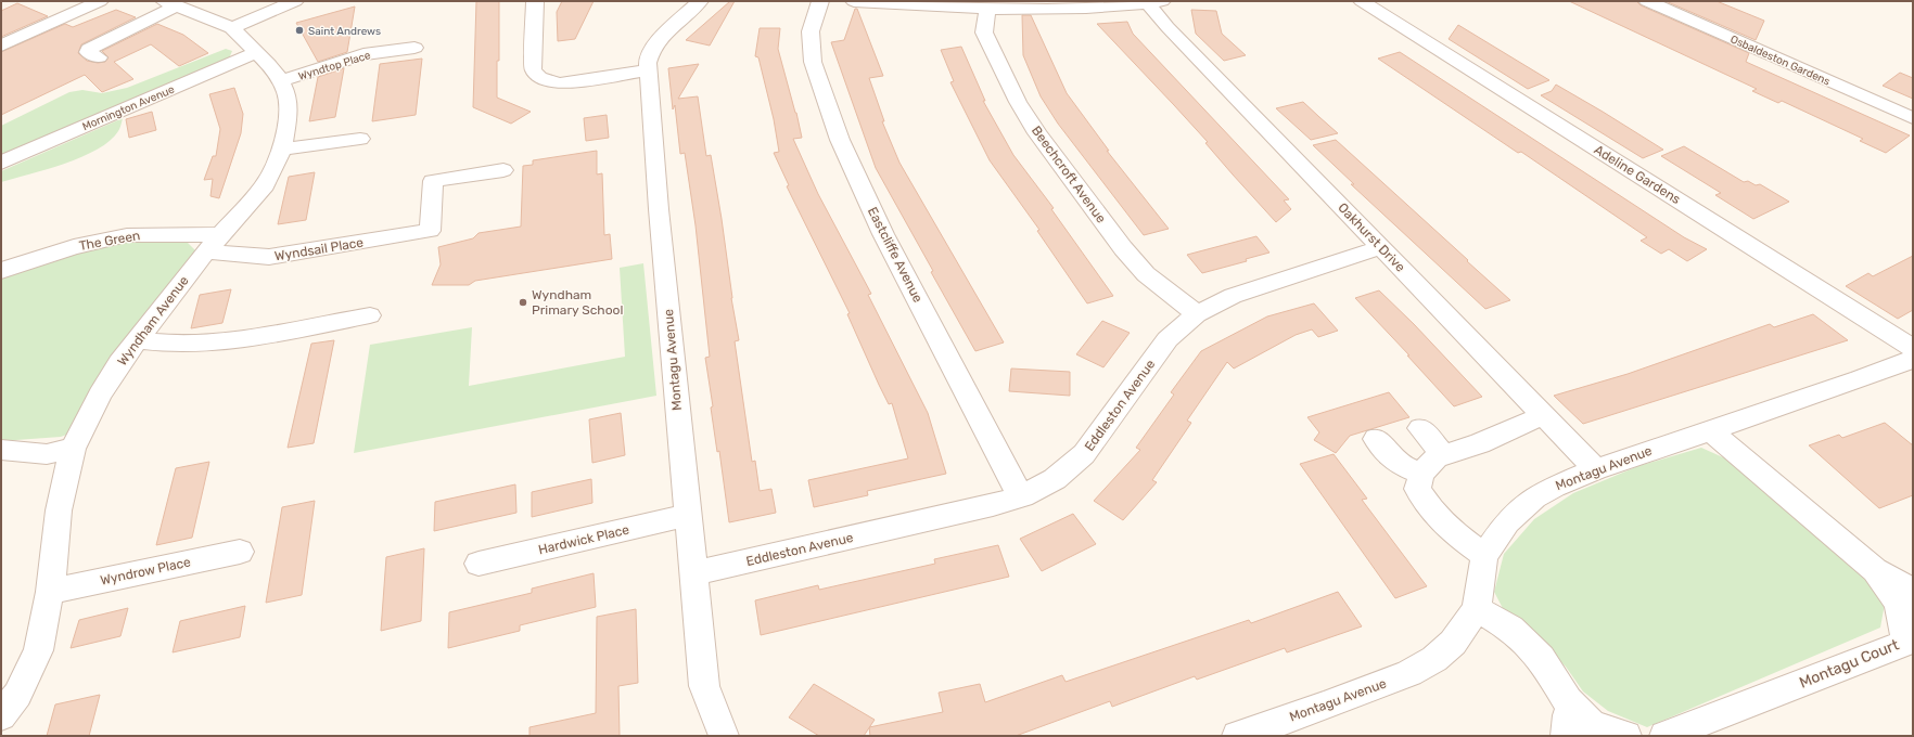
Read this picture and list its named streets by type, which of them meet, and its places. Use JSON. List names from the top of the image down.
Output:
{
  "streets": {
    "street": [
      "Osbaldeston Gardens",
      "Wyndtop Place",
      "Mornington Avenue",
      "Beechcroft Avenue",
      "Adeline Gardens",
      "Oakhurst Drive",
      "The Green",
      "Wyndsail Place",
      "Eastcliffe Avenue",
      "Wyndham Avenue",
      "Montagu Avenue",
      "Eddleston Avenue",
      "Hardwick Place",
      "Wyndrow Place",
      "Montagu Court"
    ]
  },
  "crossings": [
    ["Wyndtop Place", "Wyndham Avenue"],
    ["Mornington Avenue", "Wyndham Avenue"],
    ["Beechcroft Avenue", "Eddleston Avenue"],
    ["Oakhurst Drive", "Montagu Avenue"],
    ["Oakhurst Drive", "Eddleston Avenue"],
    ["The Green", "Wyndsail Place"],
    ["The Green", "Wyndham Avenue"],
    ["Wyndsail Place", "Wyndham Avenue"],
    ["Eastcliffe Avenue", "Eddleston Avenue"],
    ["Wyndham Avenue", "Wyndrow Place"],
    ["Montagu Avenue", "Eddleston Avenue"],
    ["Montagu Avenue", "Hardwick Place"],
    ["Montagu Avenue", "Montagu Court"]
  ],
  "places": ["Saint Andrews", "Wyndham Primary School"]
}
